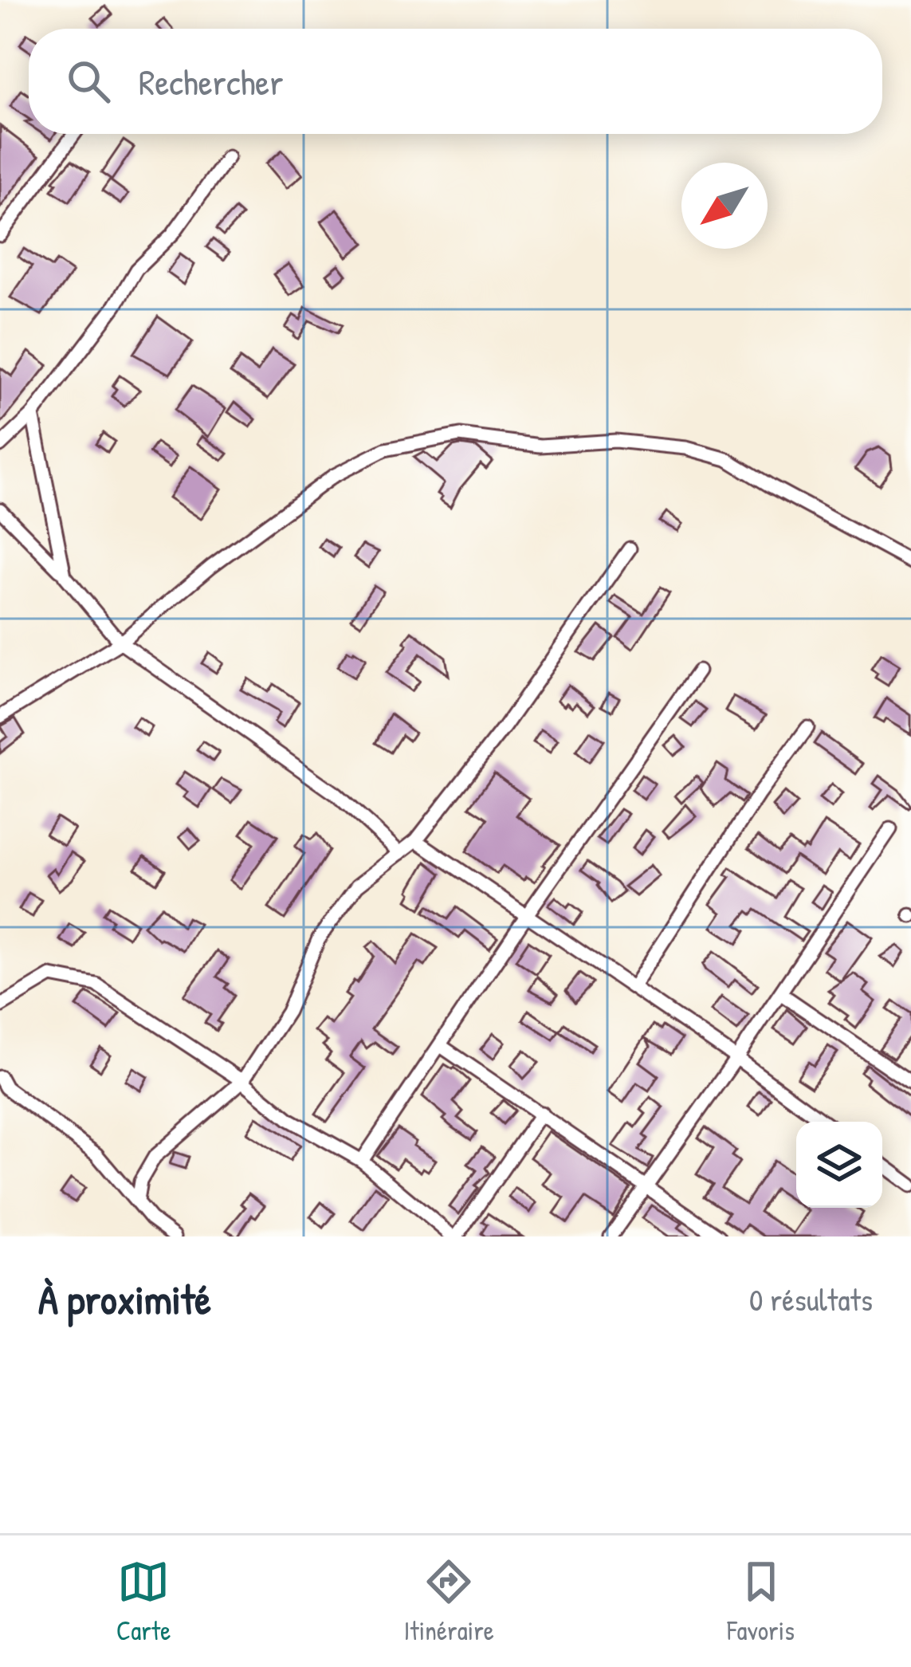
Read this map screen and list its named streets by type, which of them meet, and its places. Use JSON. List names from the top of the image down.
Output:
{
  "north": "bottom left",
  "page": {
    "search": "Rechercher",
    "heading": ["À proximité", "0 résultats"],
    "nav": ["Carte", "Itinéraire", "Favoris"]
  }
}
